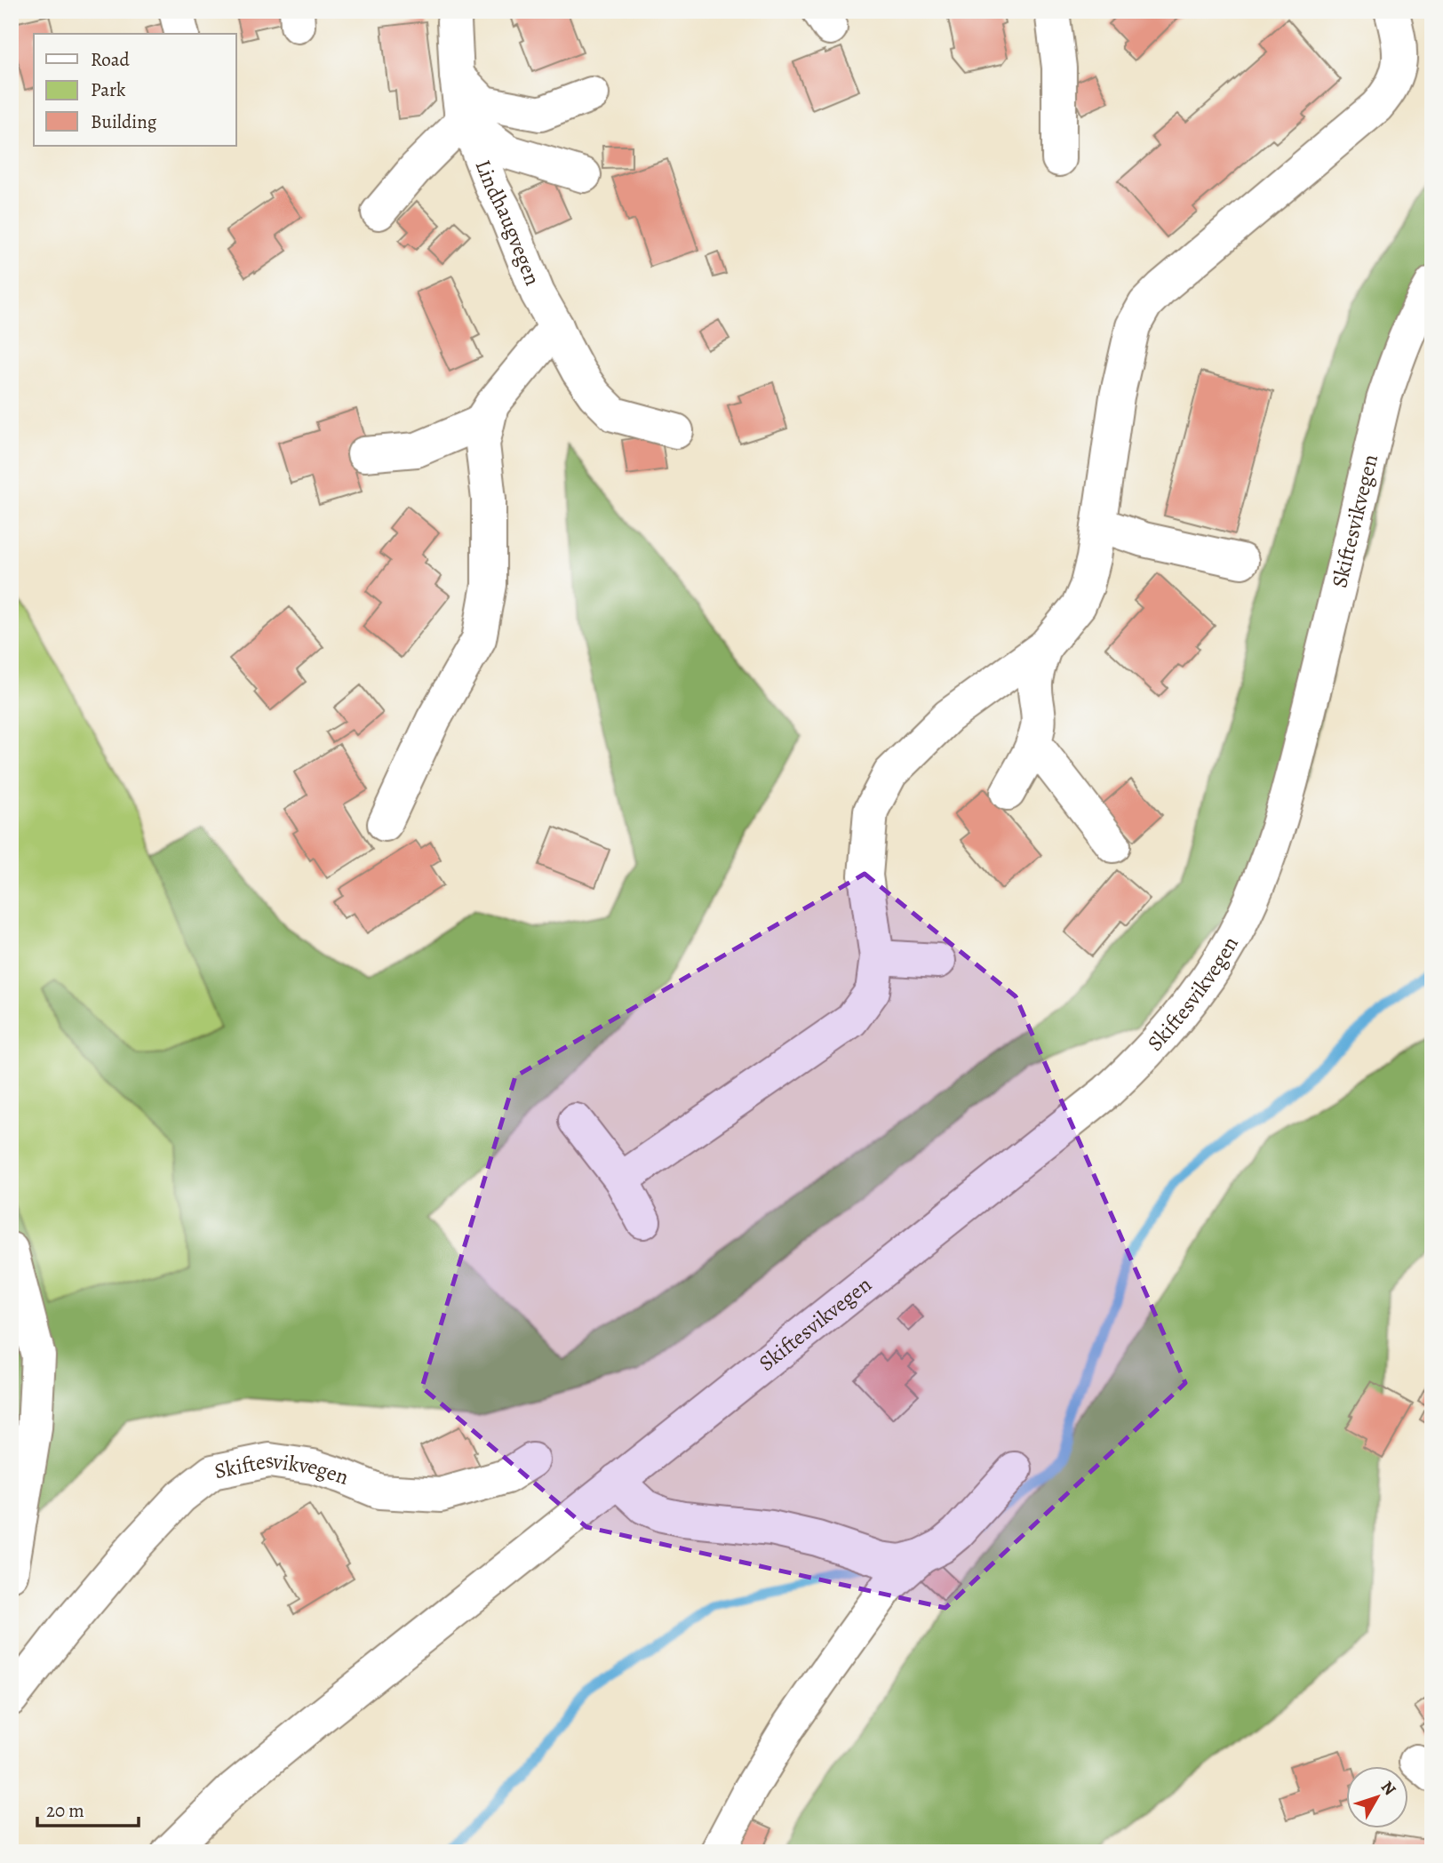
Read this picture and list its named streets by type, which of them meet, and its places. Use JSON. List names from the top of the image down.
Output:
{
  "streets": {
    "main road": ["Lindhaugvegen", "Skiftesvikvegen"]
  },
  "legend": ["Road", "Park", "Building"],
  "scale_bar": "20 m",
  "north": "top right"
}
